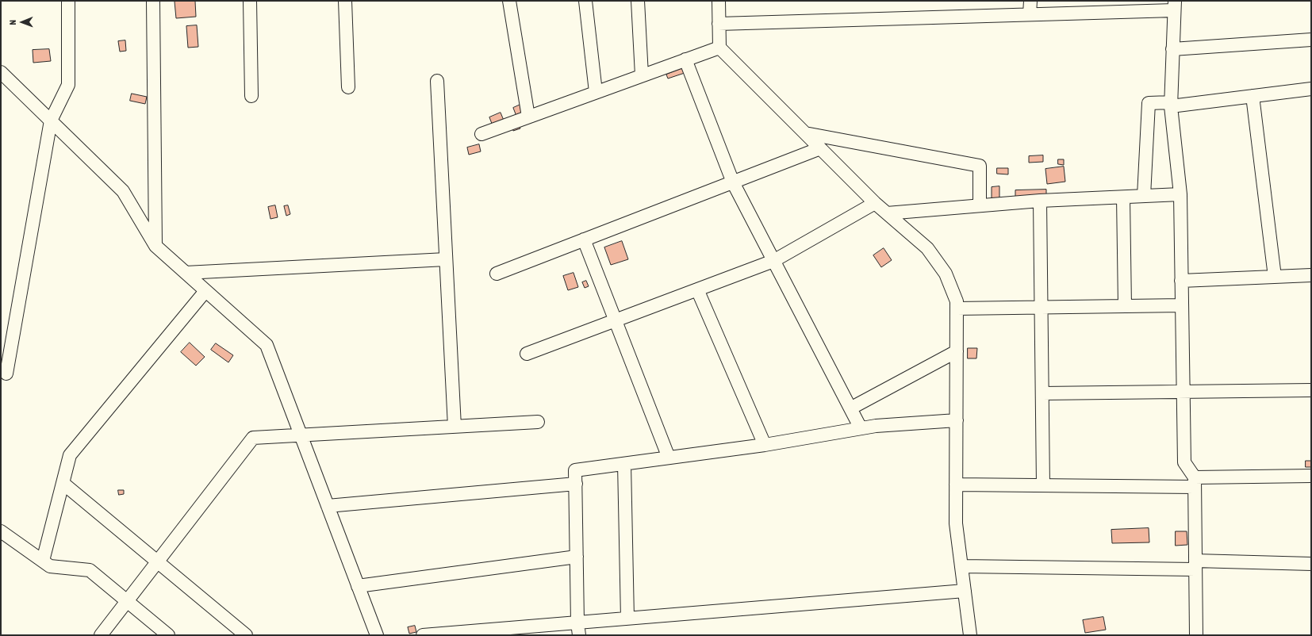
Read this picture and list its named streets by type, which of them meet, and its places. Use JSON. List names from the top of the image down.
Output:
{
  "north": "left"
}
